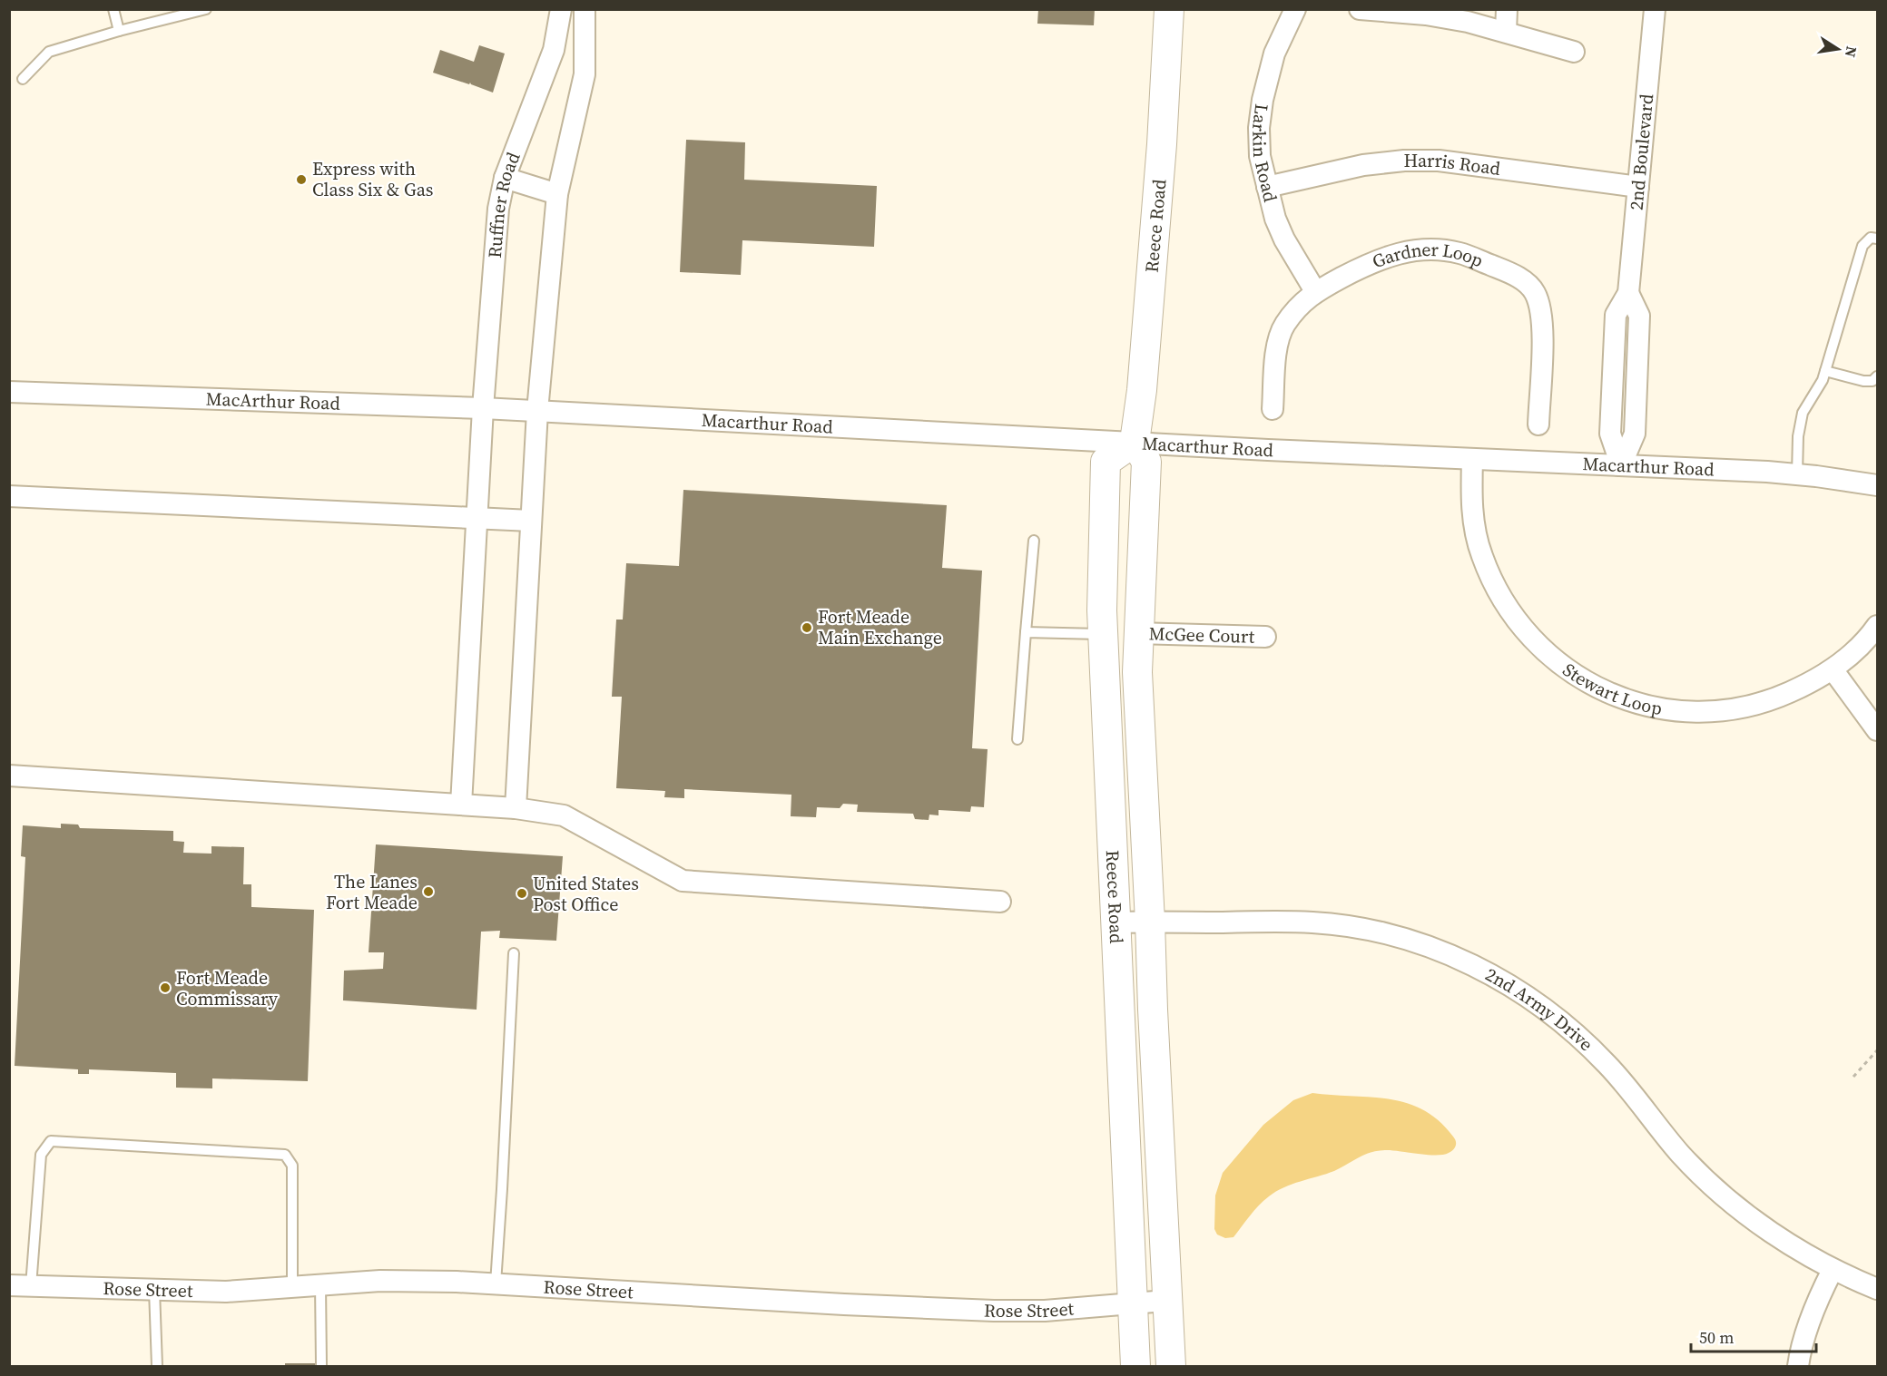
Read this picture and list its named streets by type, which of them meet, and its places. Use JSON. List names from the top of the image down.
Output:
{
  "streets": {
    "street": [
      "2nd Boulevard",
      "Larkin Road",
      "Harris Road",
      "Ruffner Road",
      "Reece Road",
      "Gardner Loop",
      "MacArthur Road",
      "Macarthur Road",
      "McGee Court",
      "Stewart Loop",
      "2nd Army Drive",
      "Rose Street"
    ]
  },
  "crossings": [
    ["2nd Boulevard", "Harris Road"],
    ["2nd Boulevard", "Macarthur Road"],
    ["Larkin Road", "Harris Road"],
    ["Larkin Road", "Gardner Loop"],
    ["Ruffner Road", "MacArthur Road"],
    ["Reece Road", "Macarthur Road"],
    ["Reece Road", "McGee Court"],
    ["Reece Road", "2nd Army Drive"],
    ["Reece Road", "Rose Street"],
    ["MacArthur Road", "Macarthur Road"],
    ["Macarthur Road", "Stewart Loop"]
  ],
  "places": [
    "Express with Class Six & Gas",
    "Fort Meade Main Exchange",
    "The Lanes Fort Meade",
    "United States Post Office",
    "Fort Meade Commissary"
  ],
  "scale_bar": "50 m",
  "north": "right"
}
